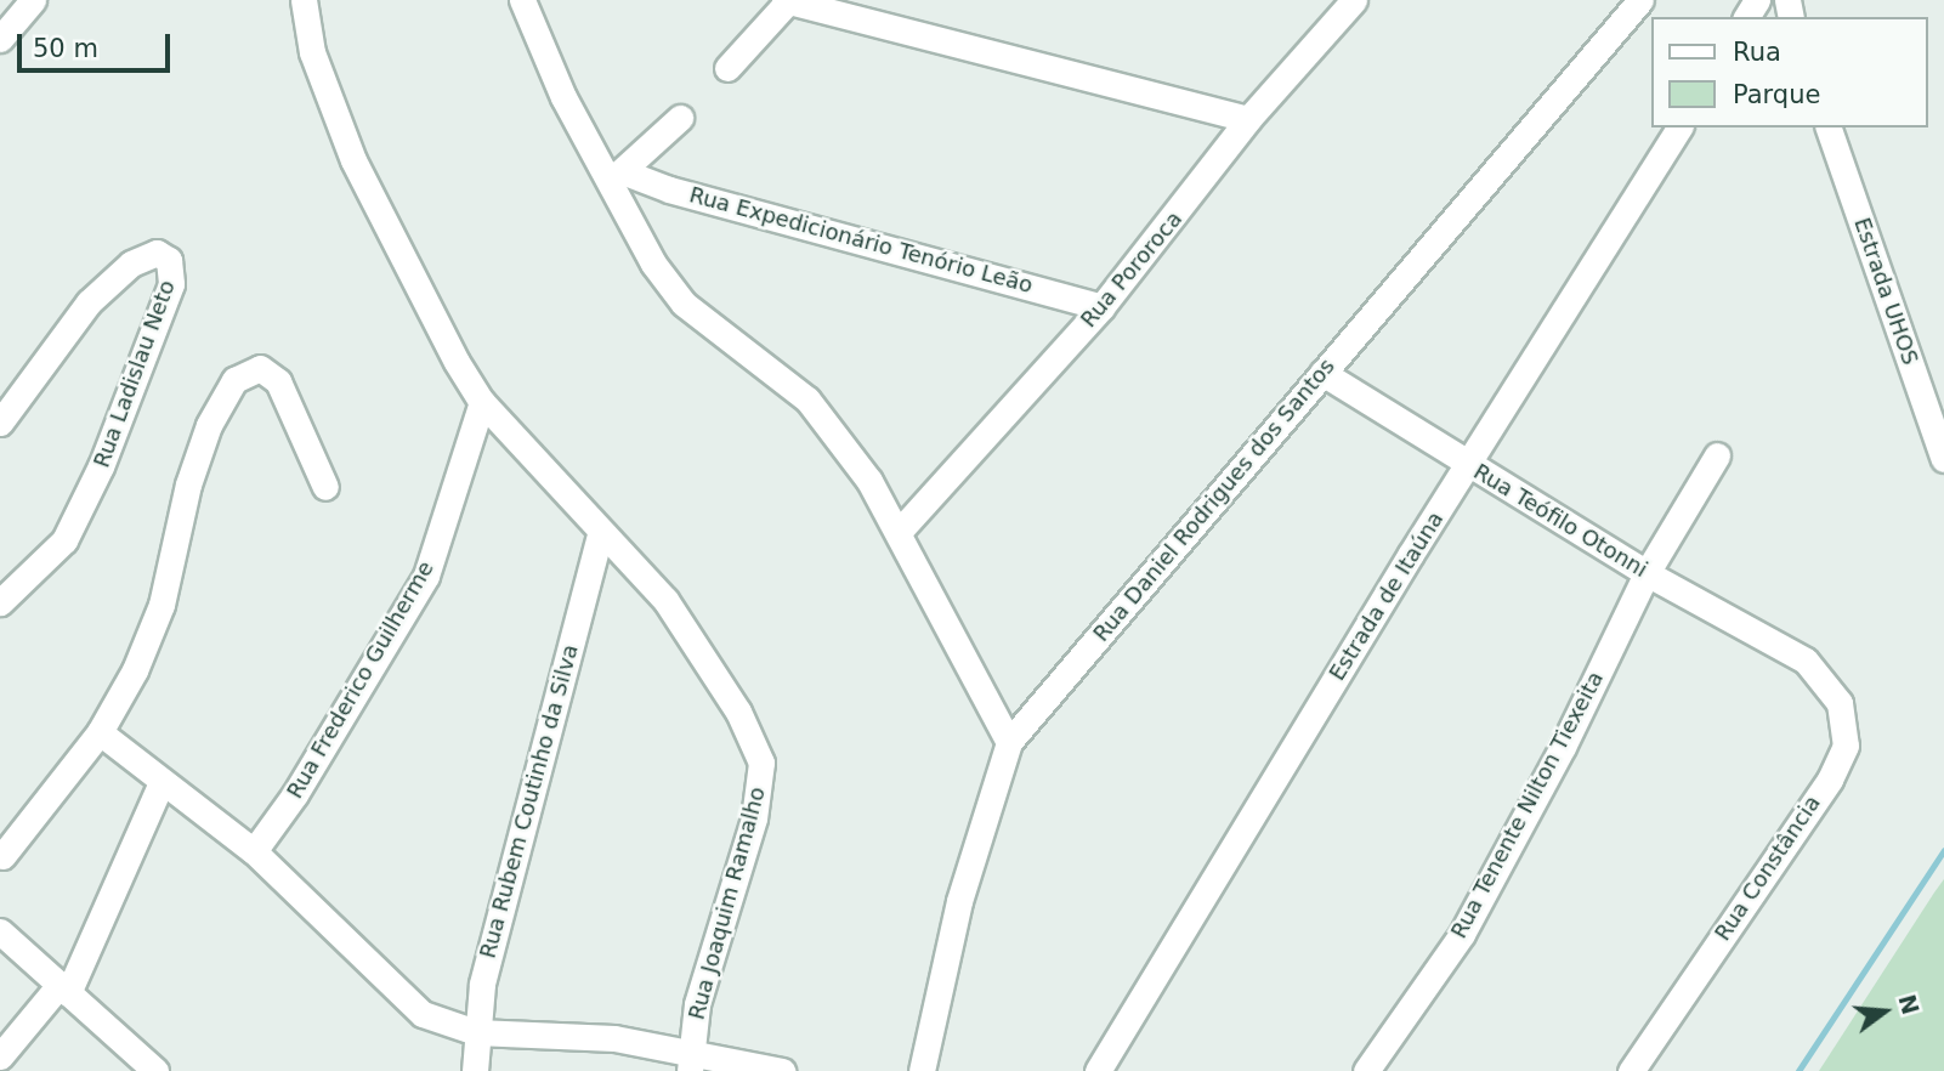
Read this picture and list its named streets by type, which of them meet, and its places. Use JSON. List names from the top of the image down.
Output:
{
  "streets": {
    "street": [
      "Rua Expedicionário Tenório Leão",
      "Rua Pororoca",
      "Estrada UHOS",
      "Rua Ladislau Neto",
      "Rua Daniel Rodrigues dos Santos",
      "Rua Teófilo Otonni",
      "Estrada de Itaúna",
      "Rua Frederico Guilherme",
      "Rua Rubem Coutinho da Silva",
      "Rua Tenente Nilton Tiexeita",
      "Rua Constância",
      "Rua Joaquim Ramalho"
    ]
  },
  "crossings": [
    ["Rua Expedicionário Tenório Leão", "Rua Pororoca"],
    ["Rua Daniel Rodrigues dos Santos", "Rua Teófilo Otonni"],
    ["Rua Teófilo Otonni", "Estrada de Itaúna"],
    ["Rua Teófilo Otonni", "Rua Tenente Nilton Tiexeita"],
    ["Rua Teófilo Otonni", "Rua Constância"],
    ["Rua Frederico Guilherme", "Rua Joaquim Ramalho"],
    ["Rua Rubem Coutinho da Silva", "Rua Joaquim Ramalho"]
  ],
  "legend": ["Rua", "Parque"],
  "scale_bar": "50 m",
  "north": "right"
}
